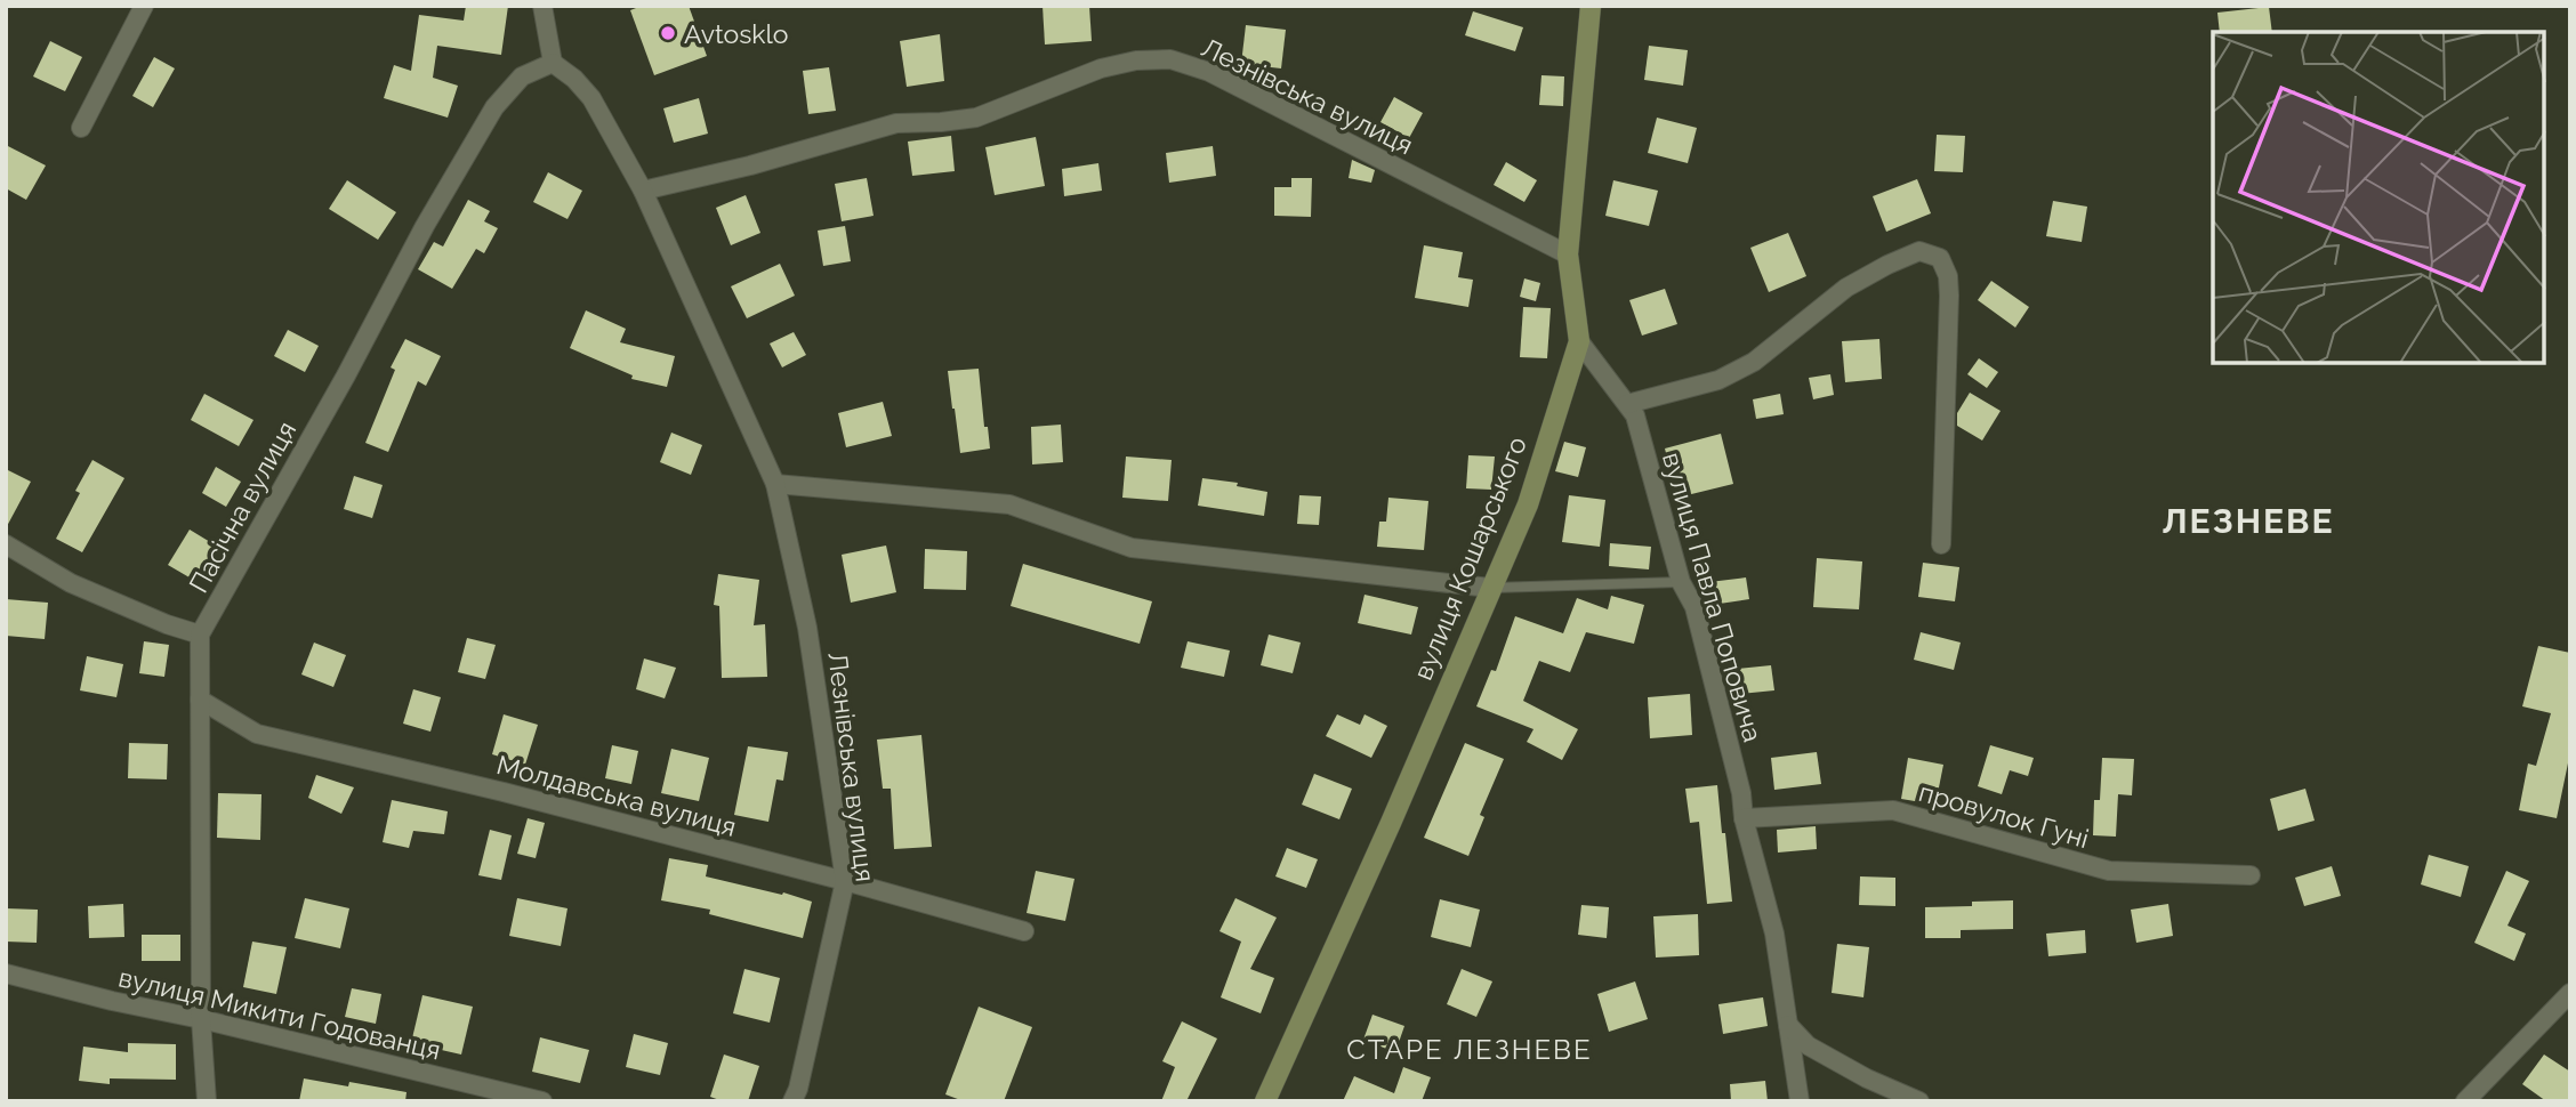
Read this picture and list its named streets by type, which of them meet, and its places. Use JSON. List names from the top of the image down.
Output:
{
  "streets": {
    "street": [
      "Лезнівська вулиця",
      "Пасічна вулиця",
      "вулиця Кошарського",
      "вулиця Павла Поповича",
      "Молдавська вулиця",
      "провулок Гуні",
      "вулиця Микити Годованця"
    ]
  },
  "crossings": [
    ["Лезнівська вулиця", "Пасічна вулиця"],
    ["Лезнівська вулиця", "вулиця Кошарського"],
    ["Лезнівська вулиця", "Молдавська вулиця"],
    ["Пасічна вулиця", "Молдавська вулиця"],
    ["Пасічна вулиця", "вулиця Микити Годованця"],
    ["вулиця Кошарського", "вулиця Павла Поповича"],
    ["вулиця Павла Поповича", "провулок Гуні"]
  ],
  "districts": ["ЛЕЗНЕВЕ", "СТАРЕ ЛЕЗНЕВЕ"],
  "places": ["Avtosklo"]
}
